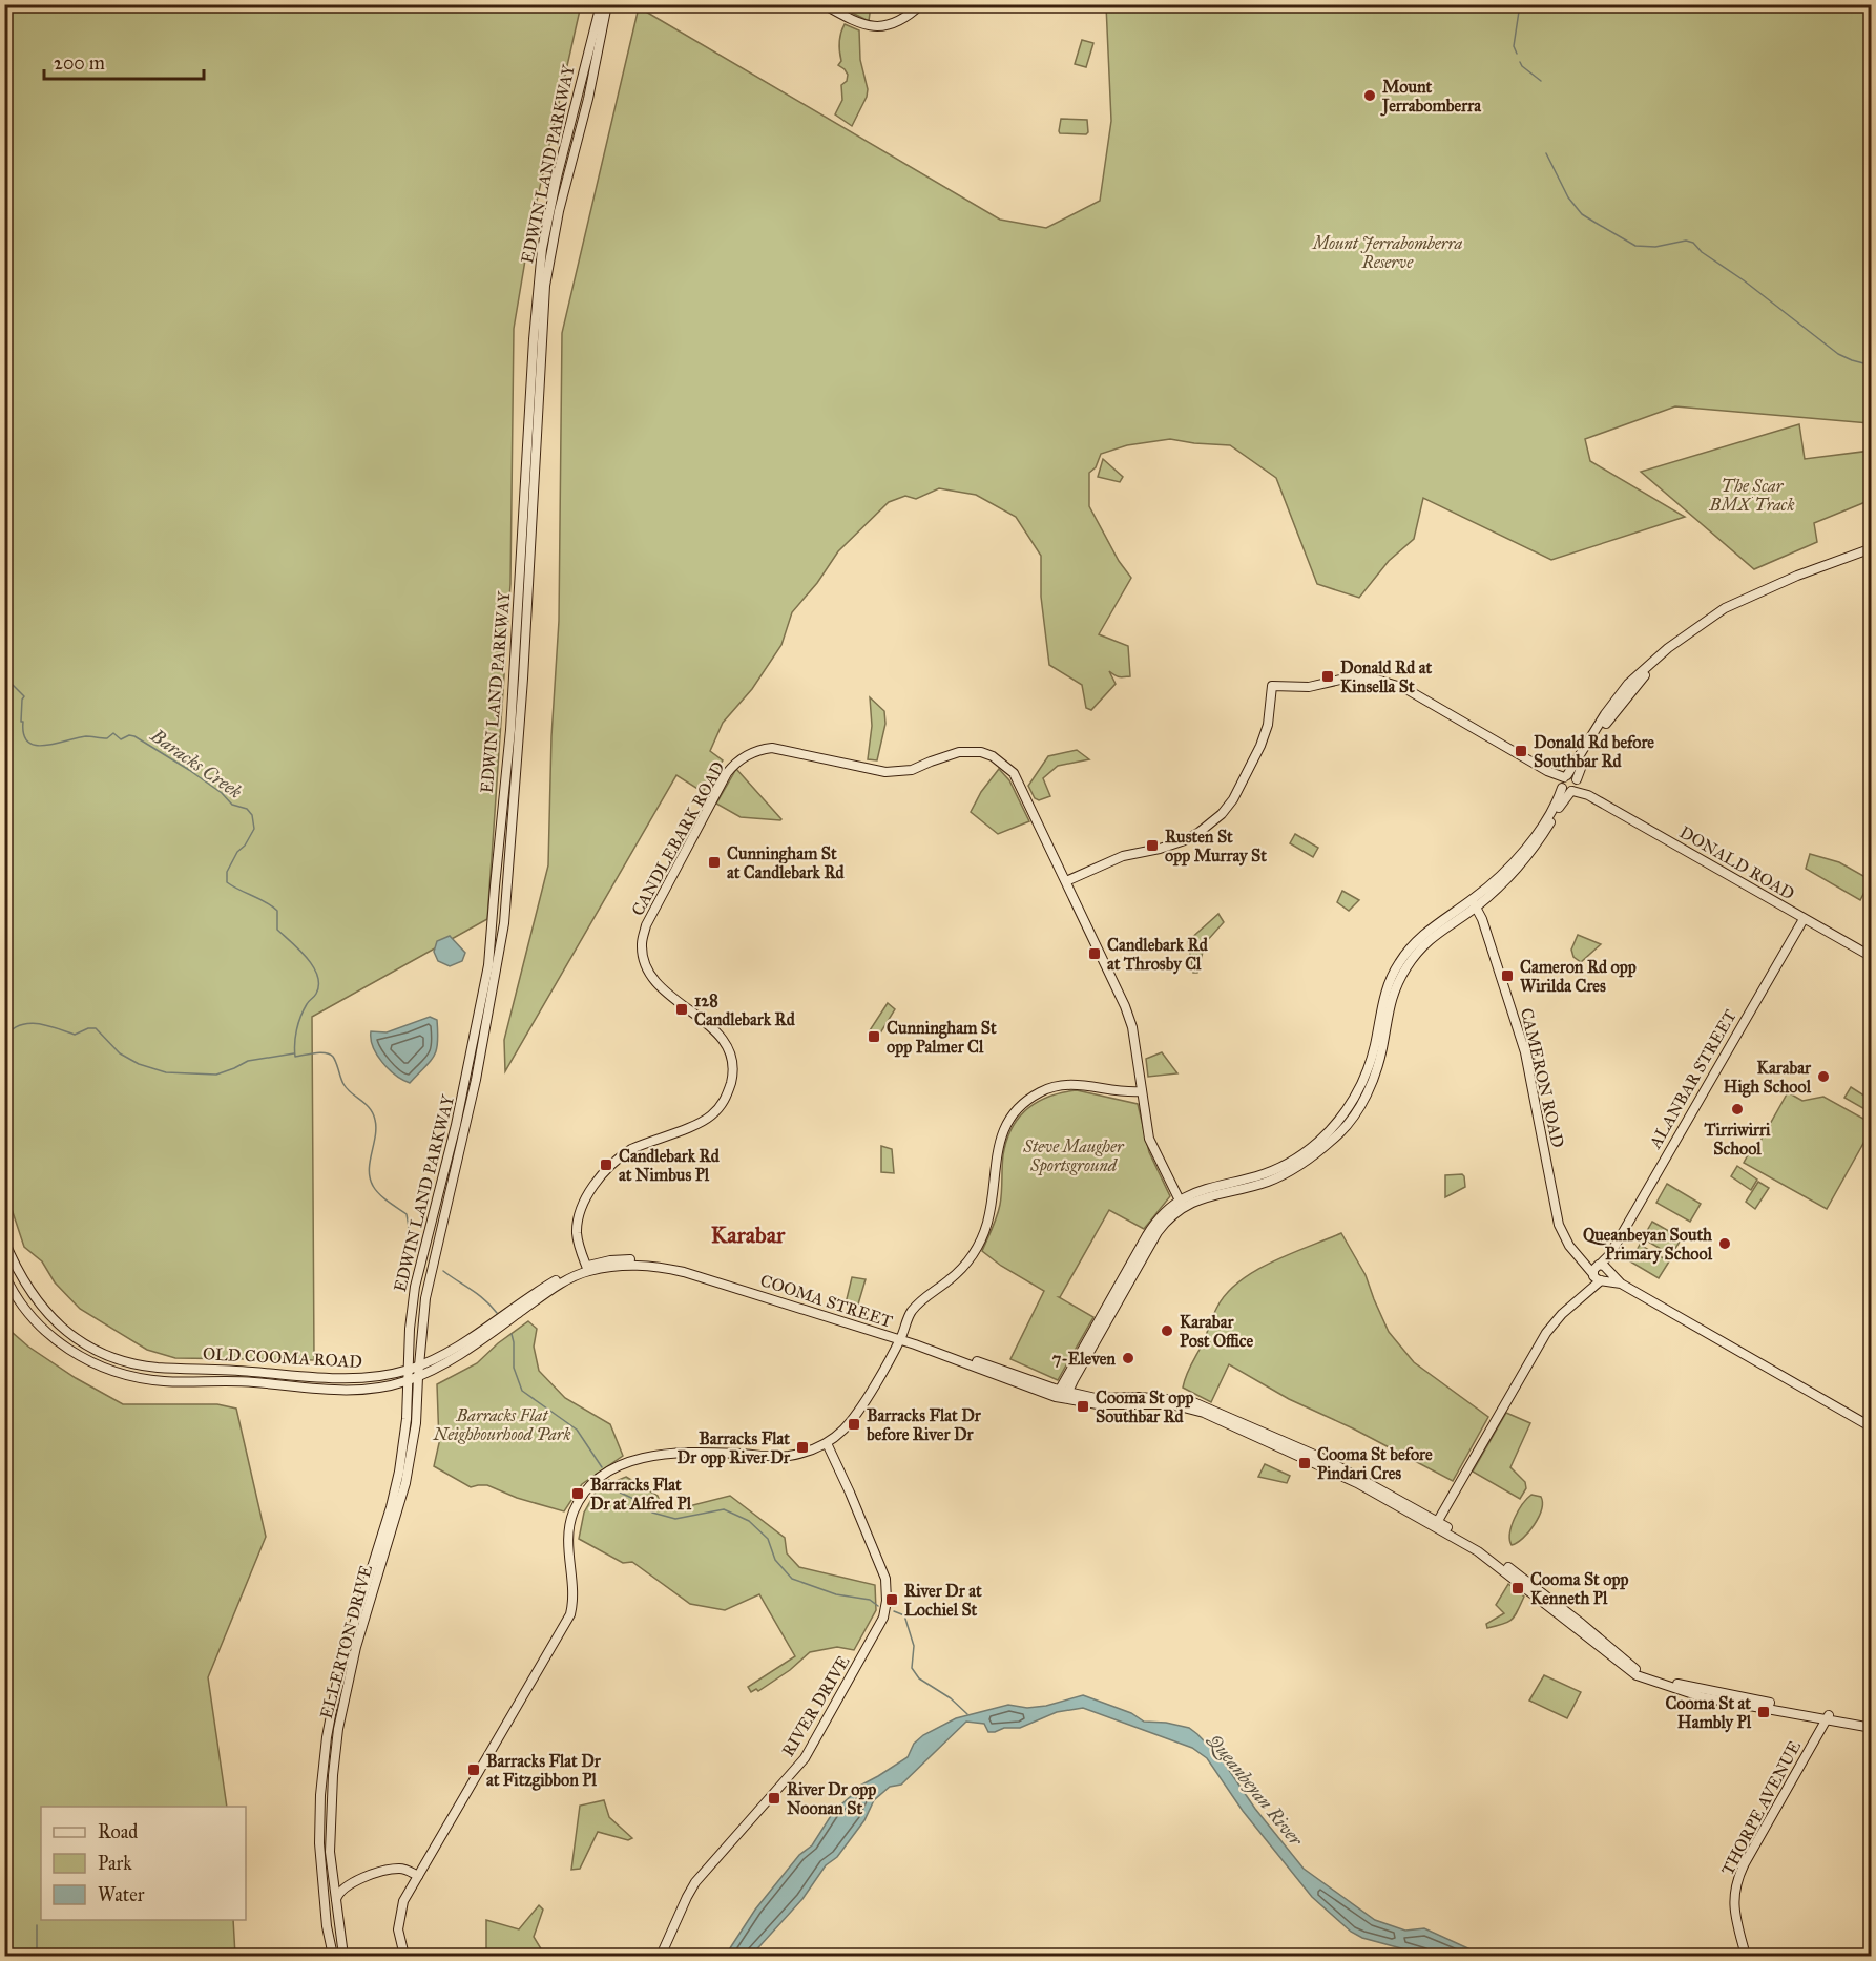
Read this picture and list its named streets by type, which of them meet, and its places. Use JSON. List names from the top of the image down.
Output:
{
  "streets": {
    "main road": [
      "EDWIN LAND PARKWAY",
      "CANDLEBARK ROAD",
      "DONALD ROAD",
      "CAMERON ROAD",
      "ALANBAR STREET",
      "COOMA STREET",
      "OLD COOMA ROAD",
      "ELLERTON DRIVE",
      "RIVER DRIVE",
      "THORPE AVENUE"
    ]
  },
  "crossings": [
    ["EDWIN LAND PARKWAY", "OLD COOMA ROAD"],
    ["EDWIN LAND PARKWAY", "ELLERTON DRIVE"],
    ["CANDLEBARK ROAD", "DONALD ROAD"],
    ["CANDLEBARK ROAD", "COOMA STREET"],
    ["CANDLEBARK ROAD", "OLD COOMA ROAD"],
    ["DONALD ROAD", "ALANBAR STREET"],
    ["CAMERON ROAD", "ALANBAR STREET"],
    ["ALANBAR STREET", "COOMA STREET"],
    ["COOMA STREET", "OLD COOMA ROAD"],
    ["COOMA STREET", "THORPE AVENUE"],
    ["OLD COOMA ROAD", "ELLERTON DRIVE"]
  ],
  "districts": ["Karabar"],
  "water": ["Baracks Creek", "Queanbeyan River"],
  "parks": [
    "Mount Jerrabomberra Reserve",
    "The Scar BMX Track",
    "Steve Maugher Sportsground",
    "Barracks Flat Neighbourhood Park"
  ],
  "places": {
    "other": [
      "Mount Jerrabomberra",
      "Karabar High School",
      "Tirriwirri School",
      "Queanbeyan South Primary School",
      "Karabar Post Office",
      "7-Eleven"
    ],
    "transit": [
      "Donald Rd at Kinsella St",
      "Donald Rd before Southbar Rd",
      "Rusten St opp Murray St",
      "Cunningham St at Candlebark Rd",
      "Candlebark Rd at Throsby Cl",
      "Cameron Rd opp Wirilda Cres",
      "128 Candlebark Rd",
      "Cunningham St opp Palmer Cl",
      "Candlebark Rd at Nimbus Pl",
      "Cooma St opp Southbar Rd",
      "Barracks Flat Dr before River Dr",
      "Barracks Flat Dr opp River Dr",
      "Cooma St before Pindari Cres",
      "Barracks Flat Dr at Alfred Pl",
      "Cooma St opp Kenneth Pl",
      "River Dr at Lochiel St",
      "Cooma St at Hambly Pl",
      "Barracks Flat Dr at Fitzgibbon Pl",
      "River Dr opp Noonan St"
    ]
  },
  "legend": ["Road", "Park", "Water"],
  "scale_bar": "200 m"
}
